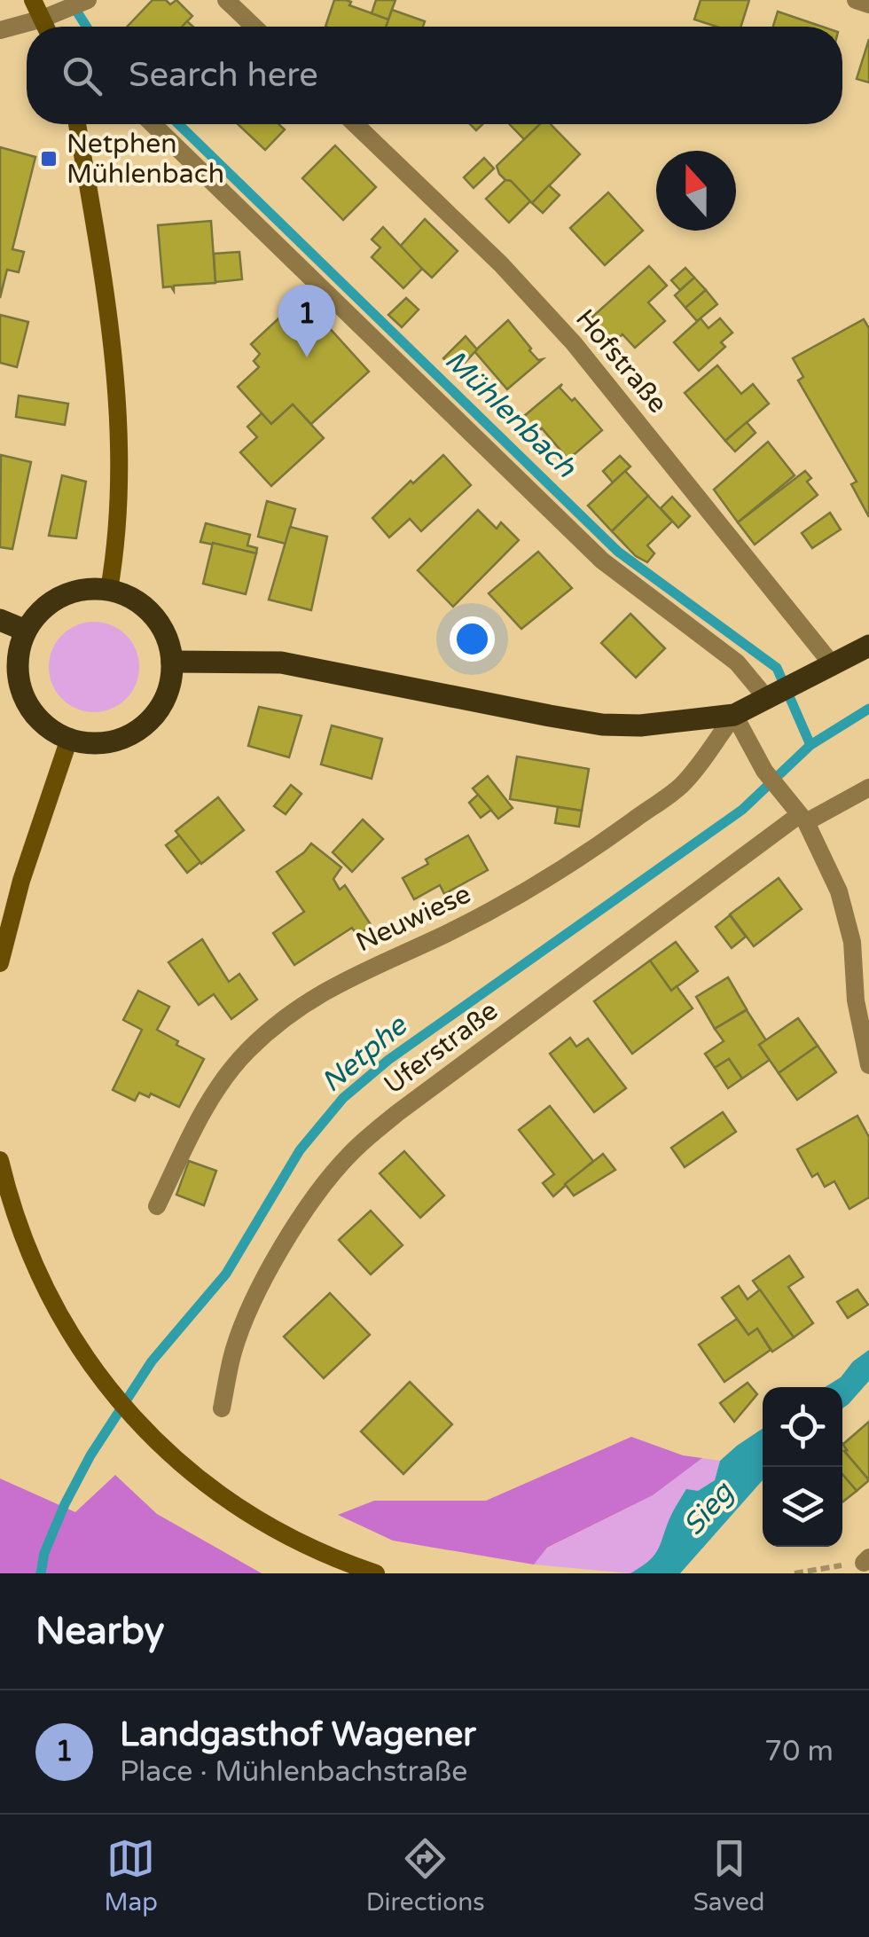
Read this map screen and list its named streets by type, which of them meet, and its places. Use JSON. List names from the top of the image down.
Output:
{
  "streets": {
    "street": ["Hofstraße", "Neuwiese", "Uferstraße"]
  },
  "water": ["Mühlenbach", "Netphe", "Sieg"],
  "places": {
    "transit": ["Netphen Mühlenbach"]
  },
  "north": "top",
  "page": {
    "search": "Search here",
    "pins": "1",
    "heading": "Nearby",
    "list": [
      {
        "mark": "1",
        "name": "Landgasthof Wagener",
        "note": "Place · Mühlenbachstraße",
        "value": "70 m"
      }
    ],
    "nav": ["Map", "Directions", "Saved"]
  }
}
